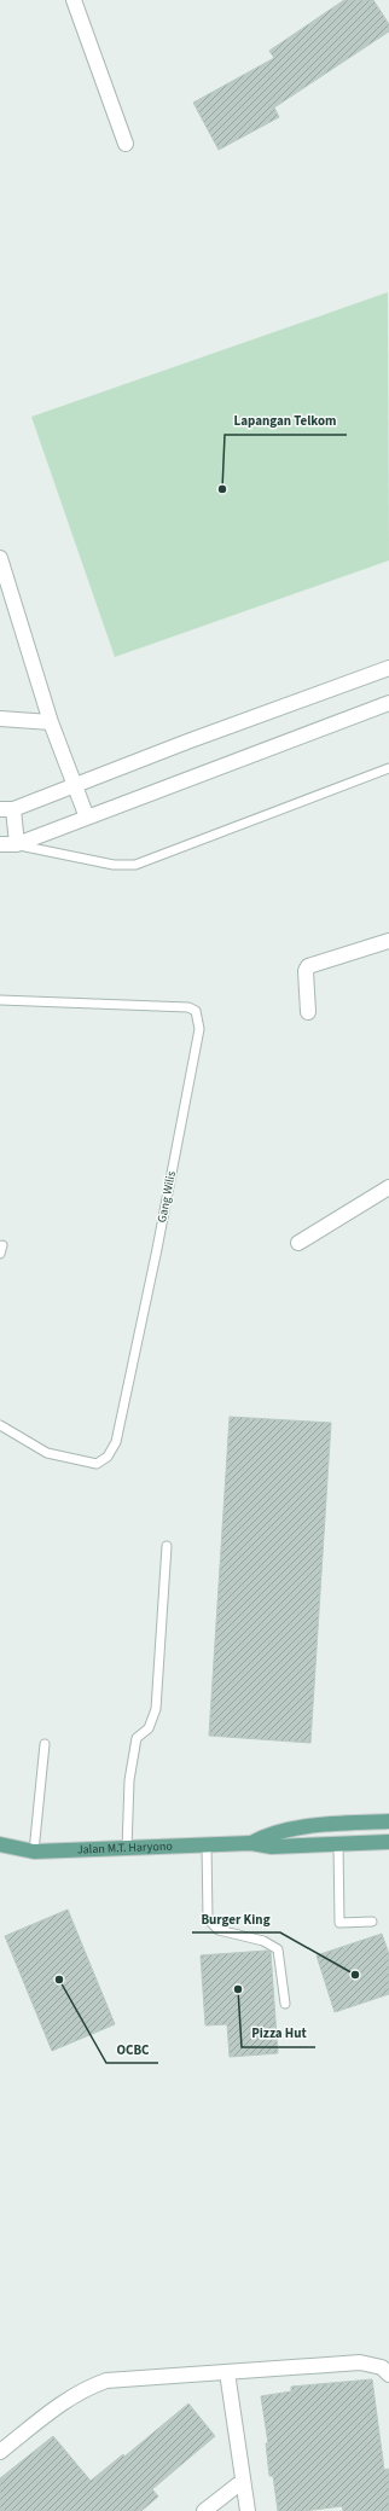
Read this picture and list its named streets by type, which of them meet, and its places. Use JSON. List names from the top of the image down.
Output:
{
  "streets": {
    "main road": ["Jalan M.T. Haryono"],
    "lane": ["Gang Wilis"]
  },
  "places": [
    "Lapangan Telkom",
    "Burger King",
    "OCBC",
    "Pizza Hut"
  ]
}
